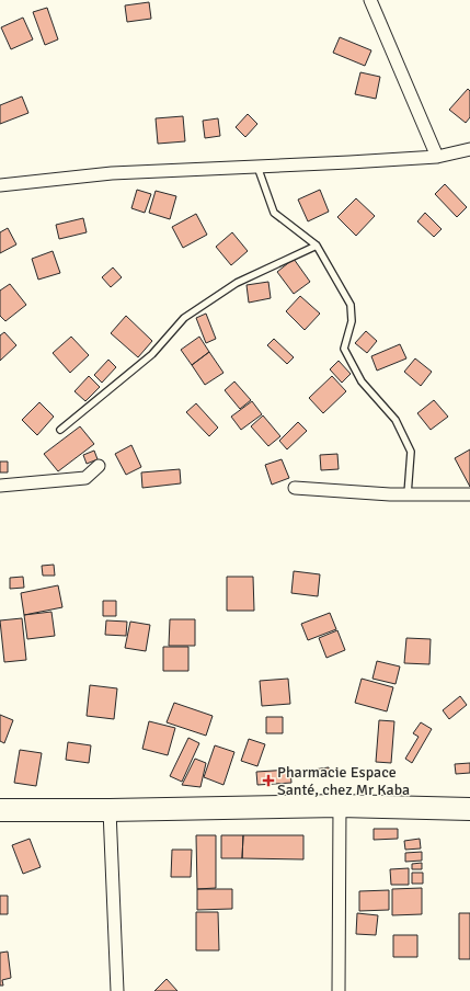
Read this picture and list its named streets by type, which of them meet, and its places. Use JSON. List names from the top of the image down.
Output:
{
  "places": {
    "health": ["Pharmacie Espace Santé, chez Mr Kaba"]
  }
}
